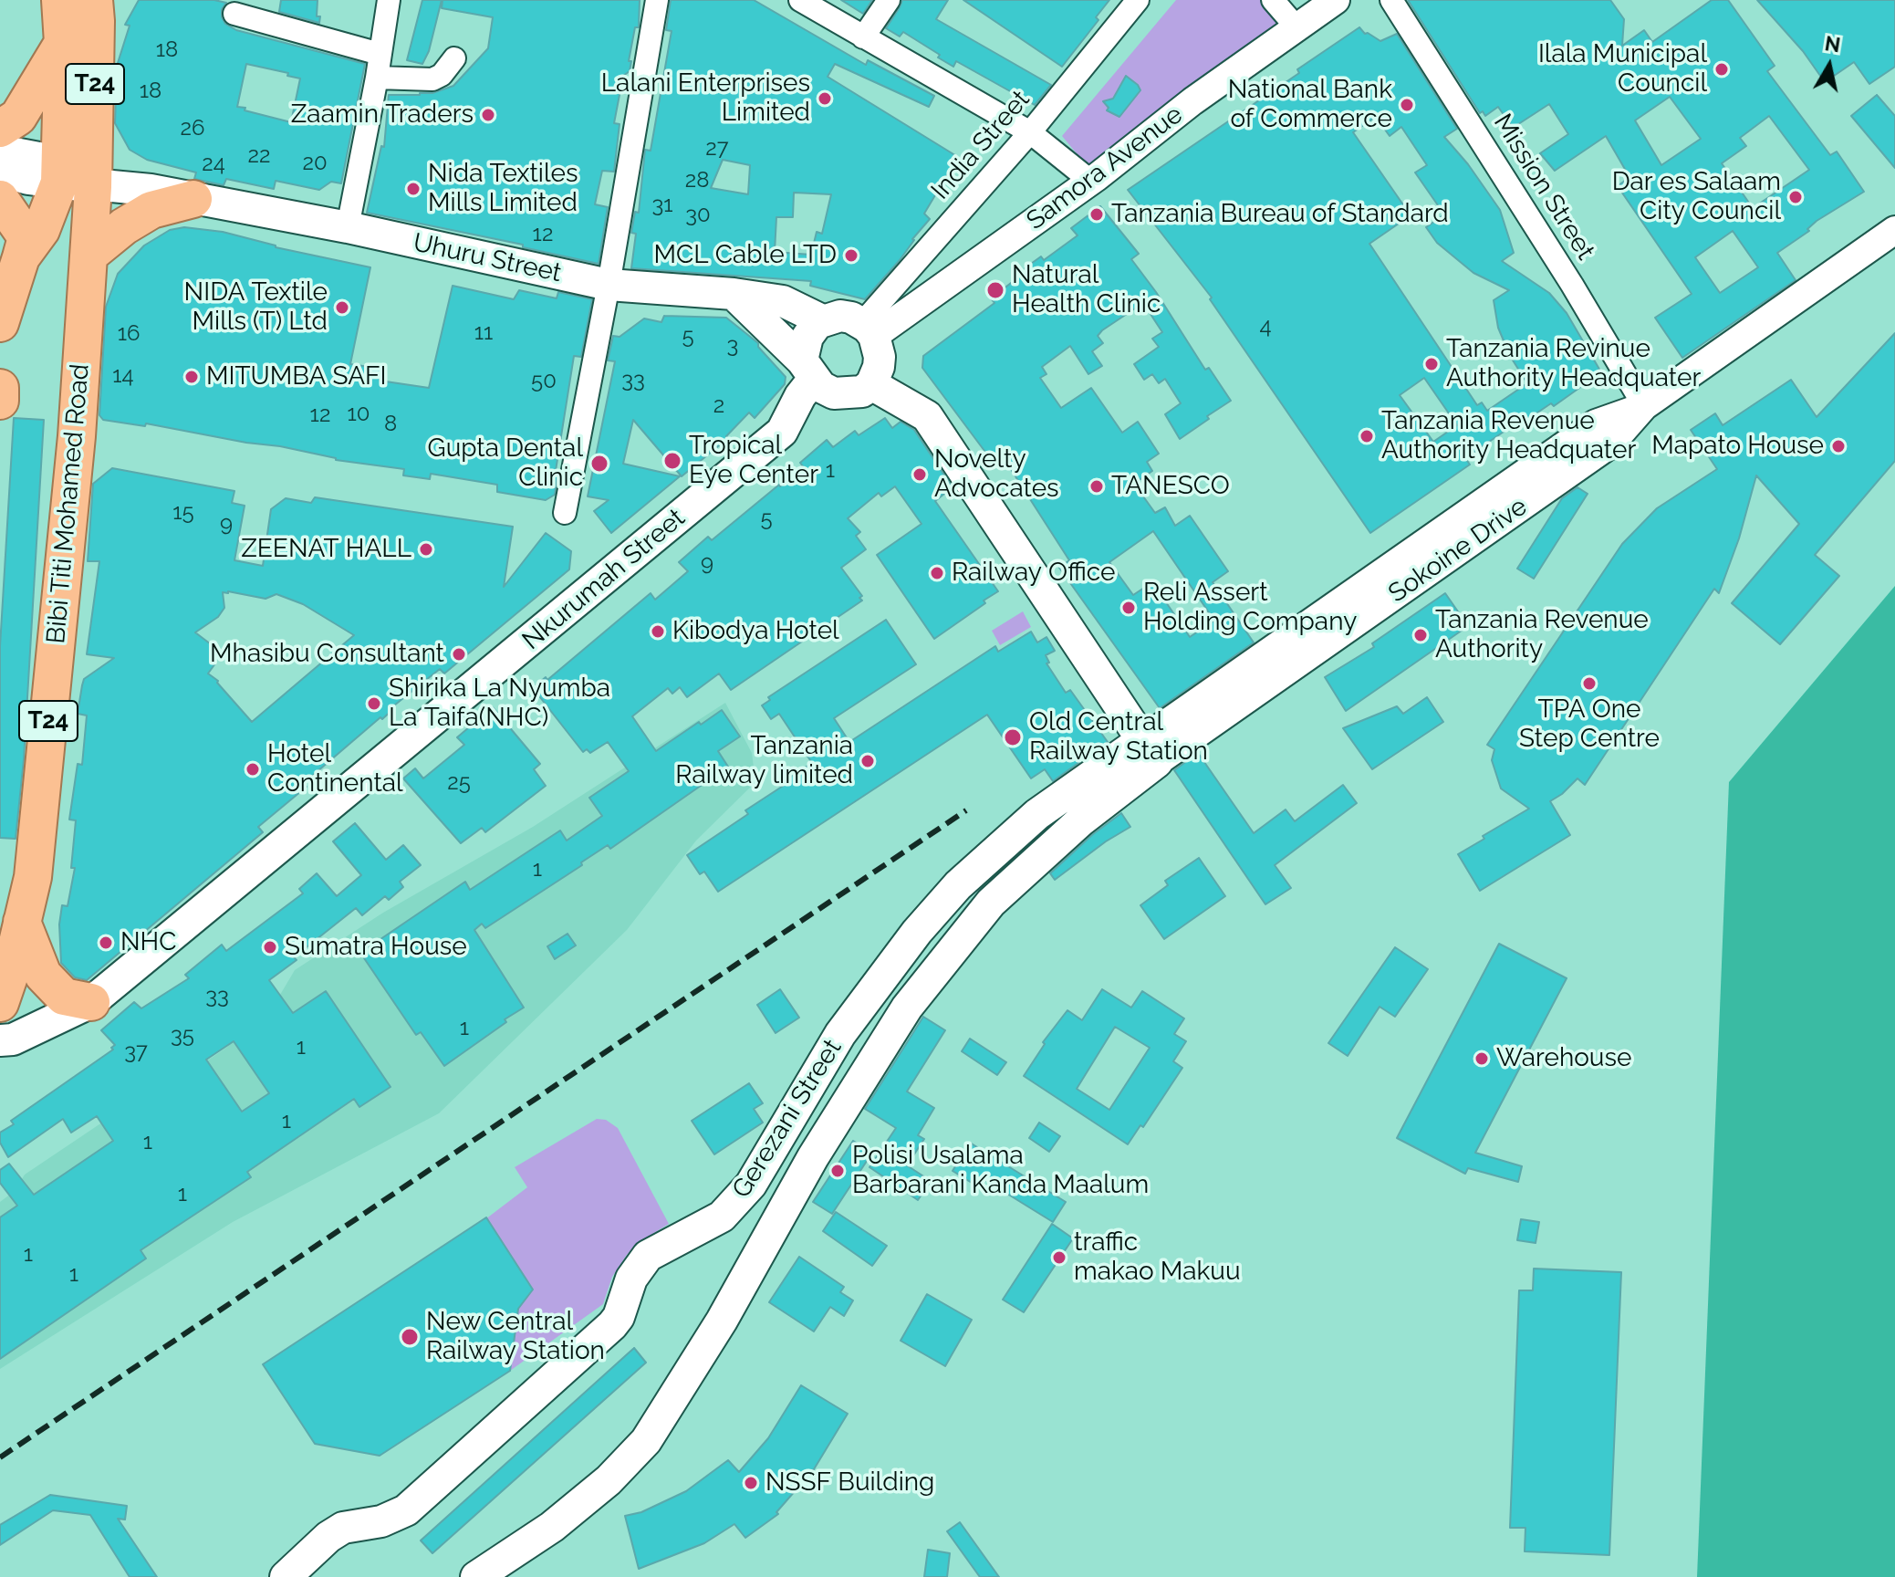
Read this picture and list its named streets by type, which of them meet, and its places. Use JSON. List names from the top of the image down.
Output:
{
  "streets": {
    "highway": ["T24", "Bibi Titi Mohamed Road"],
    "main road": ["Uhuru Street", "Nkurumah Street", "Gerezani Street"],
    "street": [
      "India Street",
      "Samora Avenue",
      "Mission Street",
      "Sokoine Drive"
    ]
  },
  "crossings": [
    ["India Street", "Samora Avenue"],
    ["India Street", "Uhuru Street"],
    ["India Street", "Nkurumah Street"],
    ["Samora Avenue", "Uhuru Street"],
    ["Samora Avenue", "Nkurumah Street"],
    ["Mission Street", "Sokoine Drive"],
    ["Uhuru Street", "Bibi Titi Mohamed Road"],
    ["Uhuru Street", "Nkurumah Street"],
    ["Sokoine Drive", "Gerezani Street"]
  ],
  "places": [
    "Ilala Municipal Council",
    "Lalani Enterprises Limited",
    "National Bank of Commerce",
    "Zaamin Traders",
    "Nida Textiles Mills Limited",
    "Dar es Salaam City Council",
    "Tanzania Bureau of Standard",
    "MCL Cable LTD",
    "Natural Health Clinic",
    "NIDA Textile Mills (T) Ltd",
    "Tanzania Revinue Authority Headquater",
    "MITUMBA SAFI",
    "Tanzania Revenue Authority Headquater",
    "Mapato House",
    "Tropical Eye Center",
    "Gupta Dental Clinic",
    "Novelty Advocates",
    "TANESCO",
    "ZEENAT HALL",
    "Railway Office",
    "Reli Assert Holding Company",
    "Kibodya Hotel",
    "Tanzania Revenue Authority",
    "Mhasibu Consultant",
    "TPA One Step Centre",
    "Shirika La Nyumba La Taifa(NHC)",
    "Old Central Railway Station",
    "Tanzania Railway limited",
    "Hotel Continental",
    "NHC",
    "Sumatra House",
    "Warehouse",
    "Polisi Usalama Barbarani Kanda Maalum",
    "traffic makao Makuu",
    "New Central Railway Station",
    "NSSF Building"
  ],
  "house_numbers": [
    "18",
    "18",
    "26",
    "27",
    "22",
    "20",
    "24",
    "28",
    "31",
    "30",
    "12",
    "4",
    "11",
    "16",
    "5",
    "3",
    "14",
    "33",
    "50",
    "2",
    "10",
    "12",
    "8",
    "1",
    "15",
    "5",
    "9",
    "9",
    "25",
    "1",
    "33",
    "1",
    "35",
    "1",
    "37",
    "1",
    "1",
    "1",
    "1",
    "1"
  ],
  "north": "top"
}
